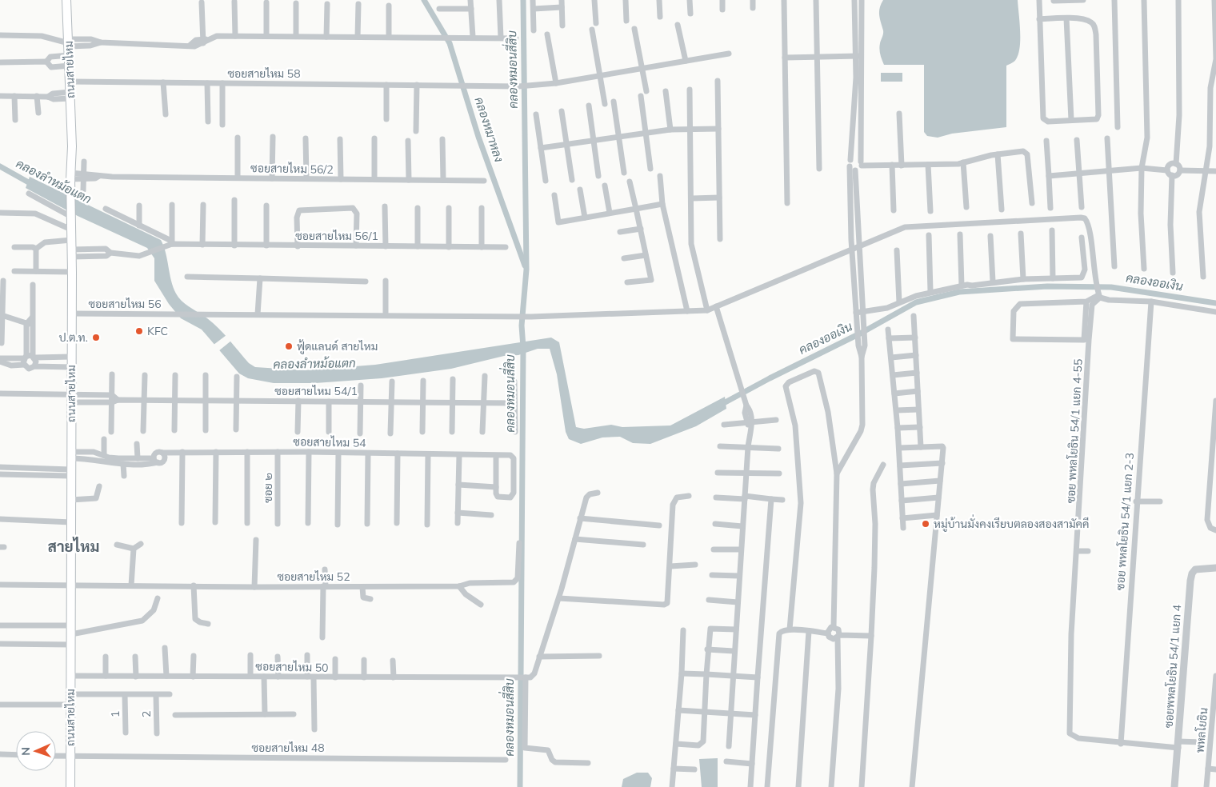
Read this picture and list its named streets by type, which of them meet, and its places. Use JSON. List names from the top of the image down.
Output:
{
  "streets": {
    "main road": ["ถนนสายไหม"],
    "street": [
      "ซอยสายไหม 58",
      "ซอยสายไหม 56/2",
      "ซอยสายไหม 56/1",
      "ซอยสายไหม 56",
      "ซอยสายไหม 54/1",
      "ซอย พหลโยธิน 54/1 แยก 4-55",
      "ซอยสายไหม 54",
      "ซอย ๒",
      "ซอย พหลโยธิน 54/1 แยก 2-3",
      "ซอยสายไหม 52",
      "ซอยพหลโยธิน 54/1 แยก 4",
      "ซอยสายไหม 50",
      "1",
      "2",
      "พหลโยธิน",
      "ซอยสายไหม 48"
    ]
  },
  "crossings": [
    ["ถนนสายไหม", "ซอยสายไหม 58"],
    ["ถนนสายไหม", "ซอยสายไหม 56/2"],
    ["ถนนสายไหม", "ซอยสายไหม 56"],
    ["ถนนสายไหม", "ซอยสายไหม 54/1"],
    ["ถนนสายไหม", "ซอยสายไหม 52"],
    ["ถนนสายไหม", "ซอยสายไหม 50"],
    ["ถนนสายไหม", "ซอยสายไหม 48"],
    ["ซอย พหลโยธิน 54/1 แยก 4-55", "ซอย พหลโยธิน 54/1 แยก 2-3"],
    ["ซอยสายไหม 54", "ซอย ๒"]
  ],
  "districts": ["สายไหม"],
  "water": [
    "คลองหมอนสี่สิบ",
    "คลองหมาหลง",
    "คลองลำหม้อแตก",
    "คลองออเงิน"
  ],
  "places": [
    "KFC",
    "ป.ต.ท.",
    "ฟู้ดแลนด์ สายไหม",
    "หมู่บ้านมั่งคงเรียบตลองสองสามัคคี"
  ],
  "north": "left"
}
